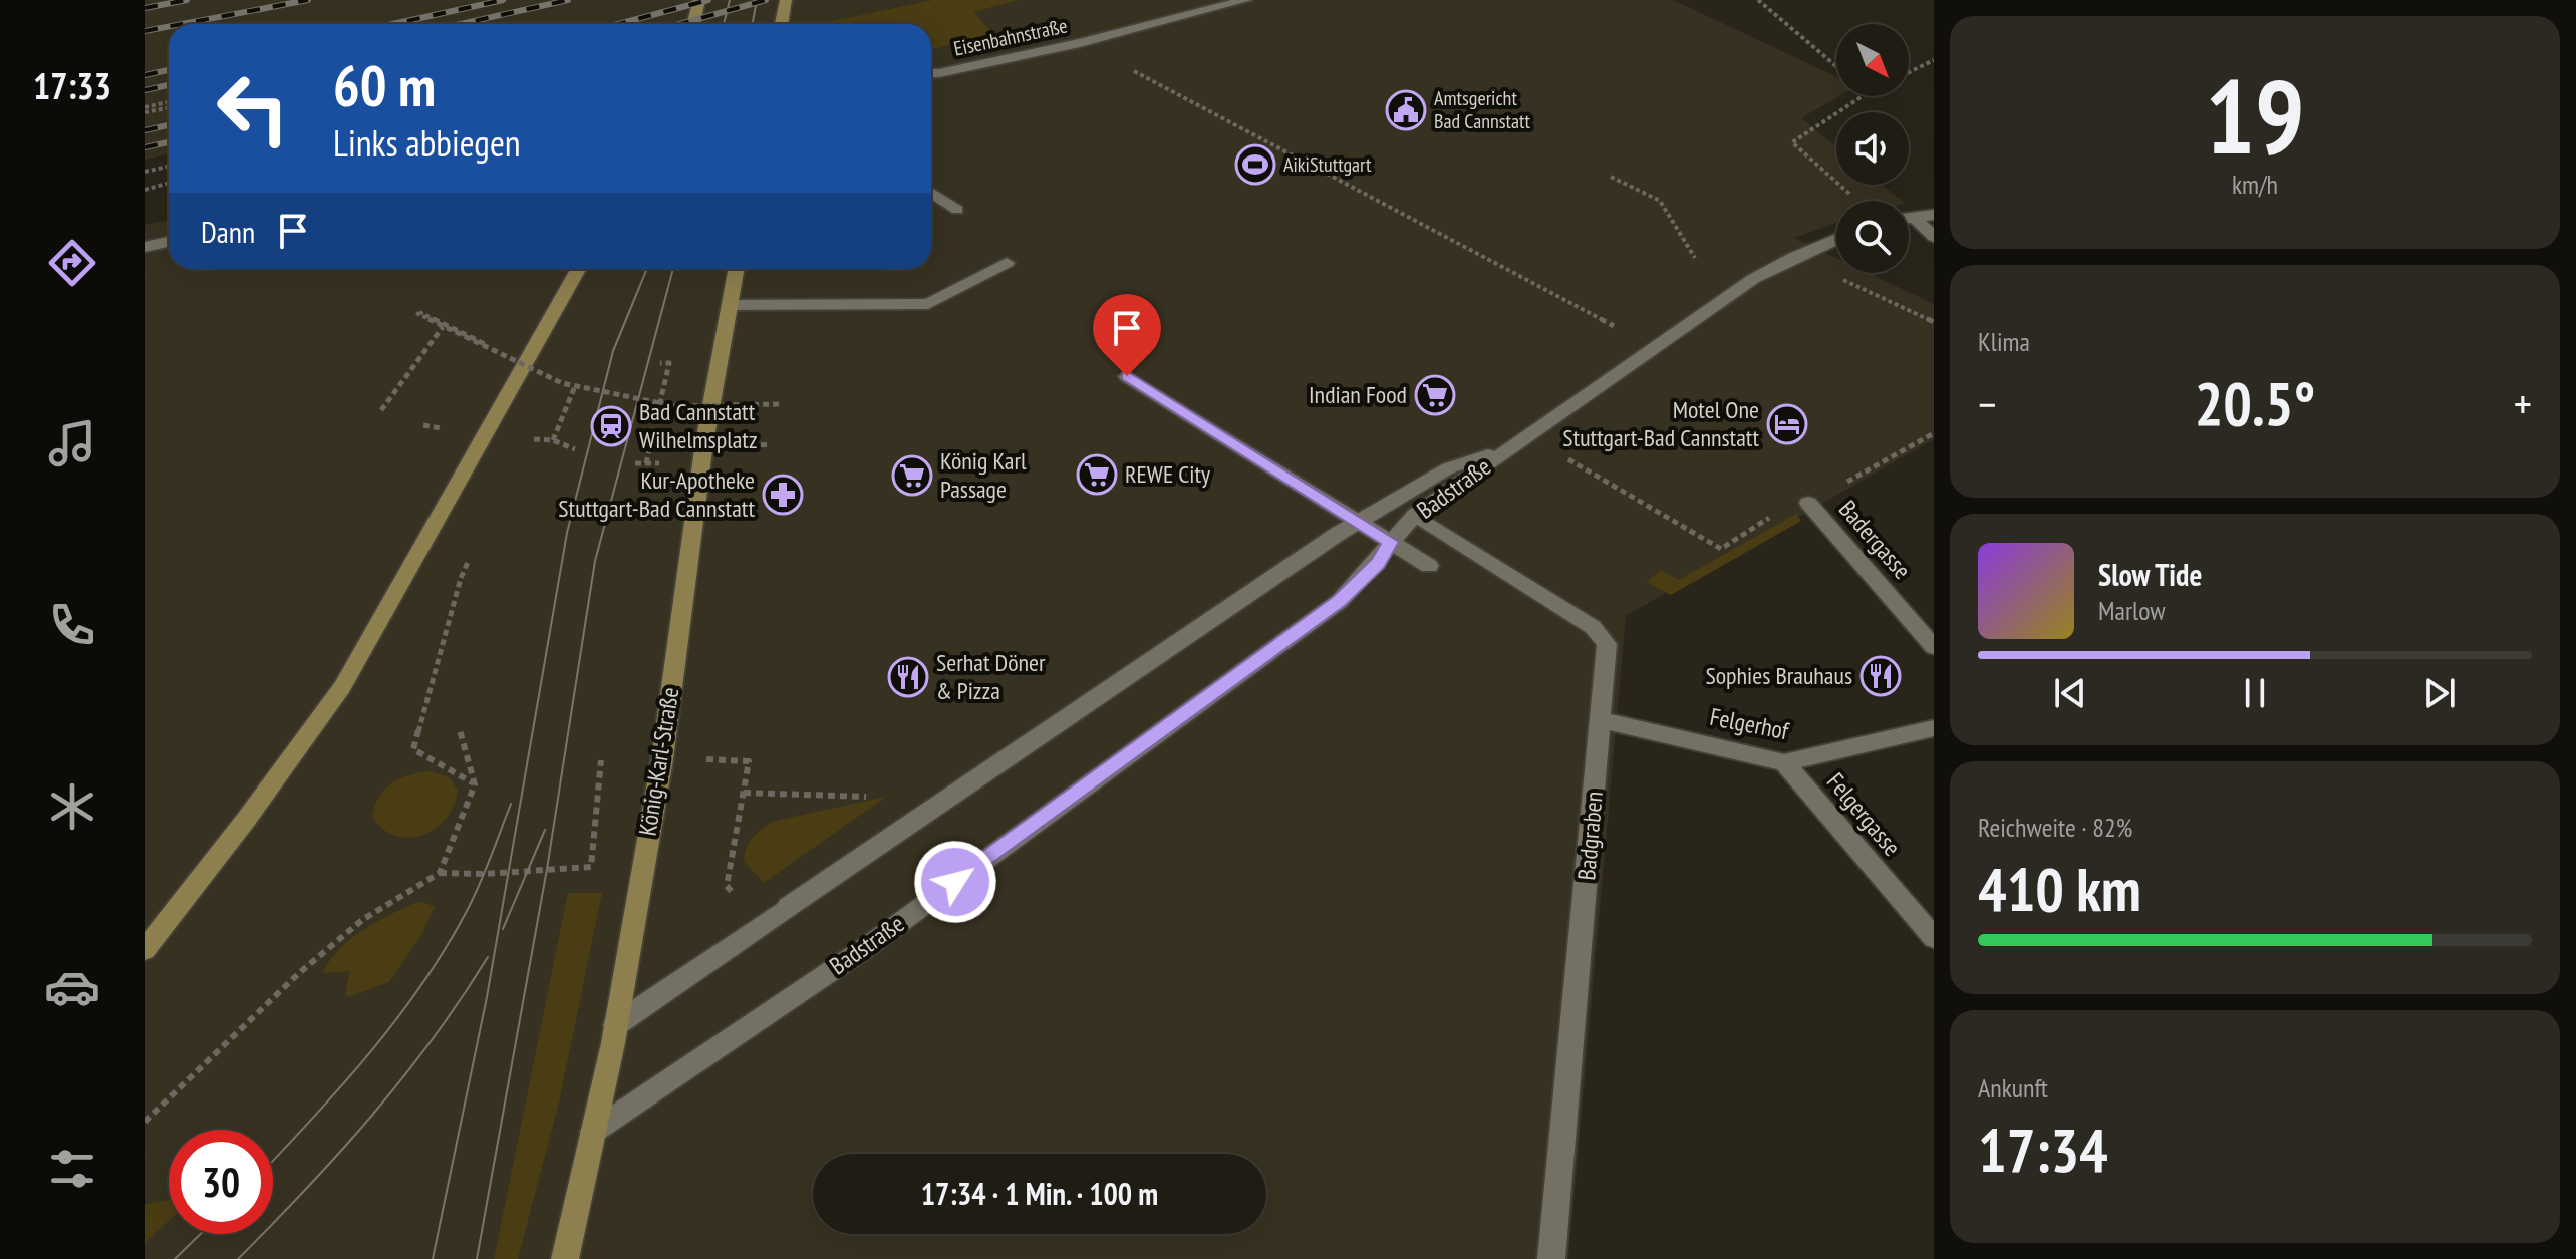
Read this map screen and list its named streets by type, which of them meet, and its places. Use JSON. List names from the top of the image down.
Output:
{
  "streets": {
    "main road": ["König-Karl-Straße"],
    "street": [
      "Eisenbahnstraße",
      "Badstraße",
      "Badergasse",
      "Felgerhof",
      "Felgergasse",
      "Badgraben"
    ]
  },
  "crossings": [
    ["Badstraße", "König-Karl-Straße"],
    ["Badstraße", "Badgraben"],
    ["Felgerhof", "Felgergasse"],
    ["Felgerhof", "Badgraben"]
  ],
  "places": {
    "public building": ["Amtsgericht Bad Cannstatt"],
    "sports": ["AikiStuttgart"],
    "supermarket": ["Indian Food", "REWE City", "König Karl Passage"],
    "hotel": ["Motel One Stuttgart-Bad Cannstatt"],
    "station": ["Bad Cannstatt Wilhelmsplatz"],
    "pharmacy": ["Kur-Apotheke Stuttgart-Bad Cannstatt"],
    "restaurant": ["Sophies Brauhaus", "Serhat Döner & Pizza"]
  },
  "north": "bottom right",
  "page": {
    "tabs": "17:33",
    "tile": [
      ["19", "km/h"],
      "Klima",
      ["Reichweite · 82%", "410 km"],
      ["Ankunft", "17:34"]
    ],
    "turn": ["60 m", "Links abbiegen"],
    "then": "Dann",
    "heat": ["−", "20.5°", "+"],
    "song": ["Slow Tide", "Marlow"],
    "limit": "30",
    "trip": "17:34 · 1 Min. · 100 m"
  }
}
